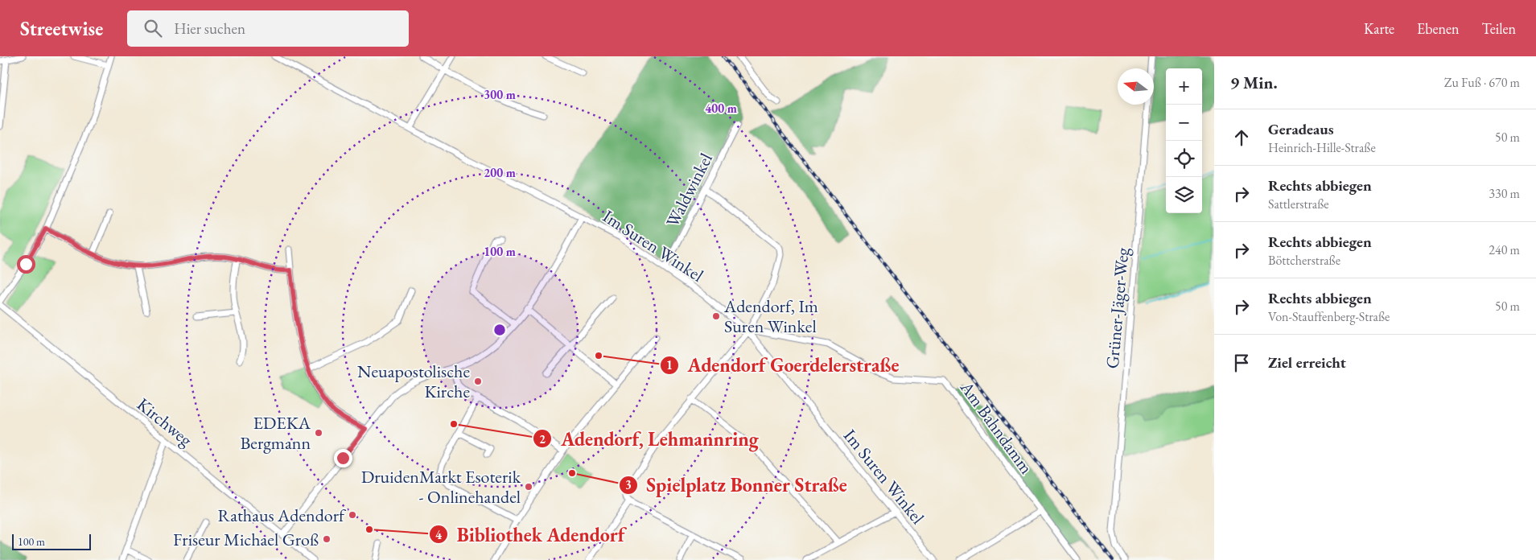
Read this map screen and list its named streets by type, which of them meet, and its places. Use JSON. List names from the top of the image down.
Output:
{
  "streets": {
    "street": [
      "Waldwinkel",
      "Im Suren Winkel",
      "Grüner-Jäger-Weg",
      "Kirchweg",
      "Am Bahndamm"
    ]
  },
  "crossings": [
    ["Waldwinkel", "Im Suren Winkel"],
    ["Im Suren Winkel", "Am Bahndamm"]
  ],
  "places": [
    "Adendorf, Im Suren Winkel",
    "Adendorf Goerdelerstraße",
    "Neuapostolische Kirche",
    "Adendorf, Lehmannring",
    "EDEKA Bergmann",
    "Spielplatz Bonner Straße",
    "DruidenMarkt Esoterik - Onlinehandel",
    "Rathaus Adendorf",
    "Bibliothek Adendorf",
    "Friseur Michael Groß"
  ],
  "scale_bar": "100 m",
  "north": "left",
  "page": {
    "header": "Streetwise",
    "search": "Hier suchen",
    "nav": ["Karte", "Ebenen", "Teilen"],
    "heading": ["9 Min.", "Zu Fuß · 670 m"],
    "map_buttons": ["+", "−"],
    "list": [
      ["Geradeaus", "Heinrich-Hille-Straße", "50 m"],
      ["Rechts abbiegen", "Sattlerstraße", "330 m"],
      ["Rechts abbiegen", "Böttcherstraße", "240 m"],
      ["Rechts abbiegen", "Von-Stauffenberg-Straße", "50 m"],
      "Ziel erreicht"
    ],
    "scale": "100 m"
  },
  "rings": [
    "300 m",
    "400 m",
    "200 m",
    "100 m"
  ]
}
